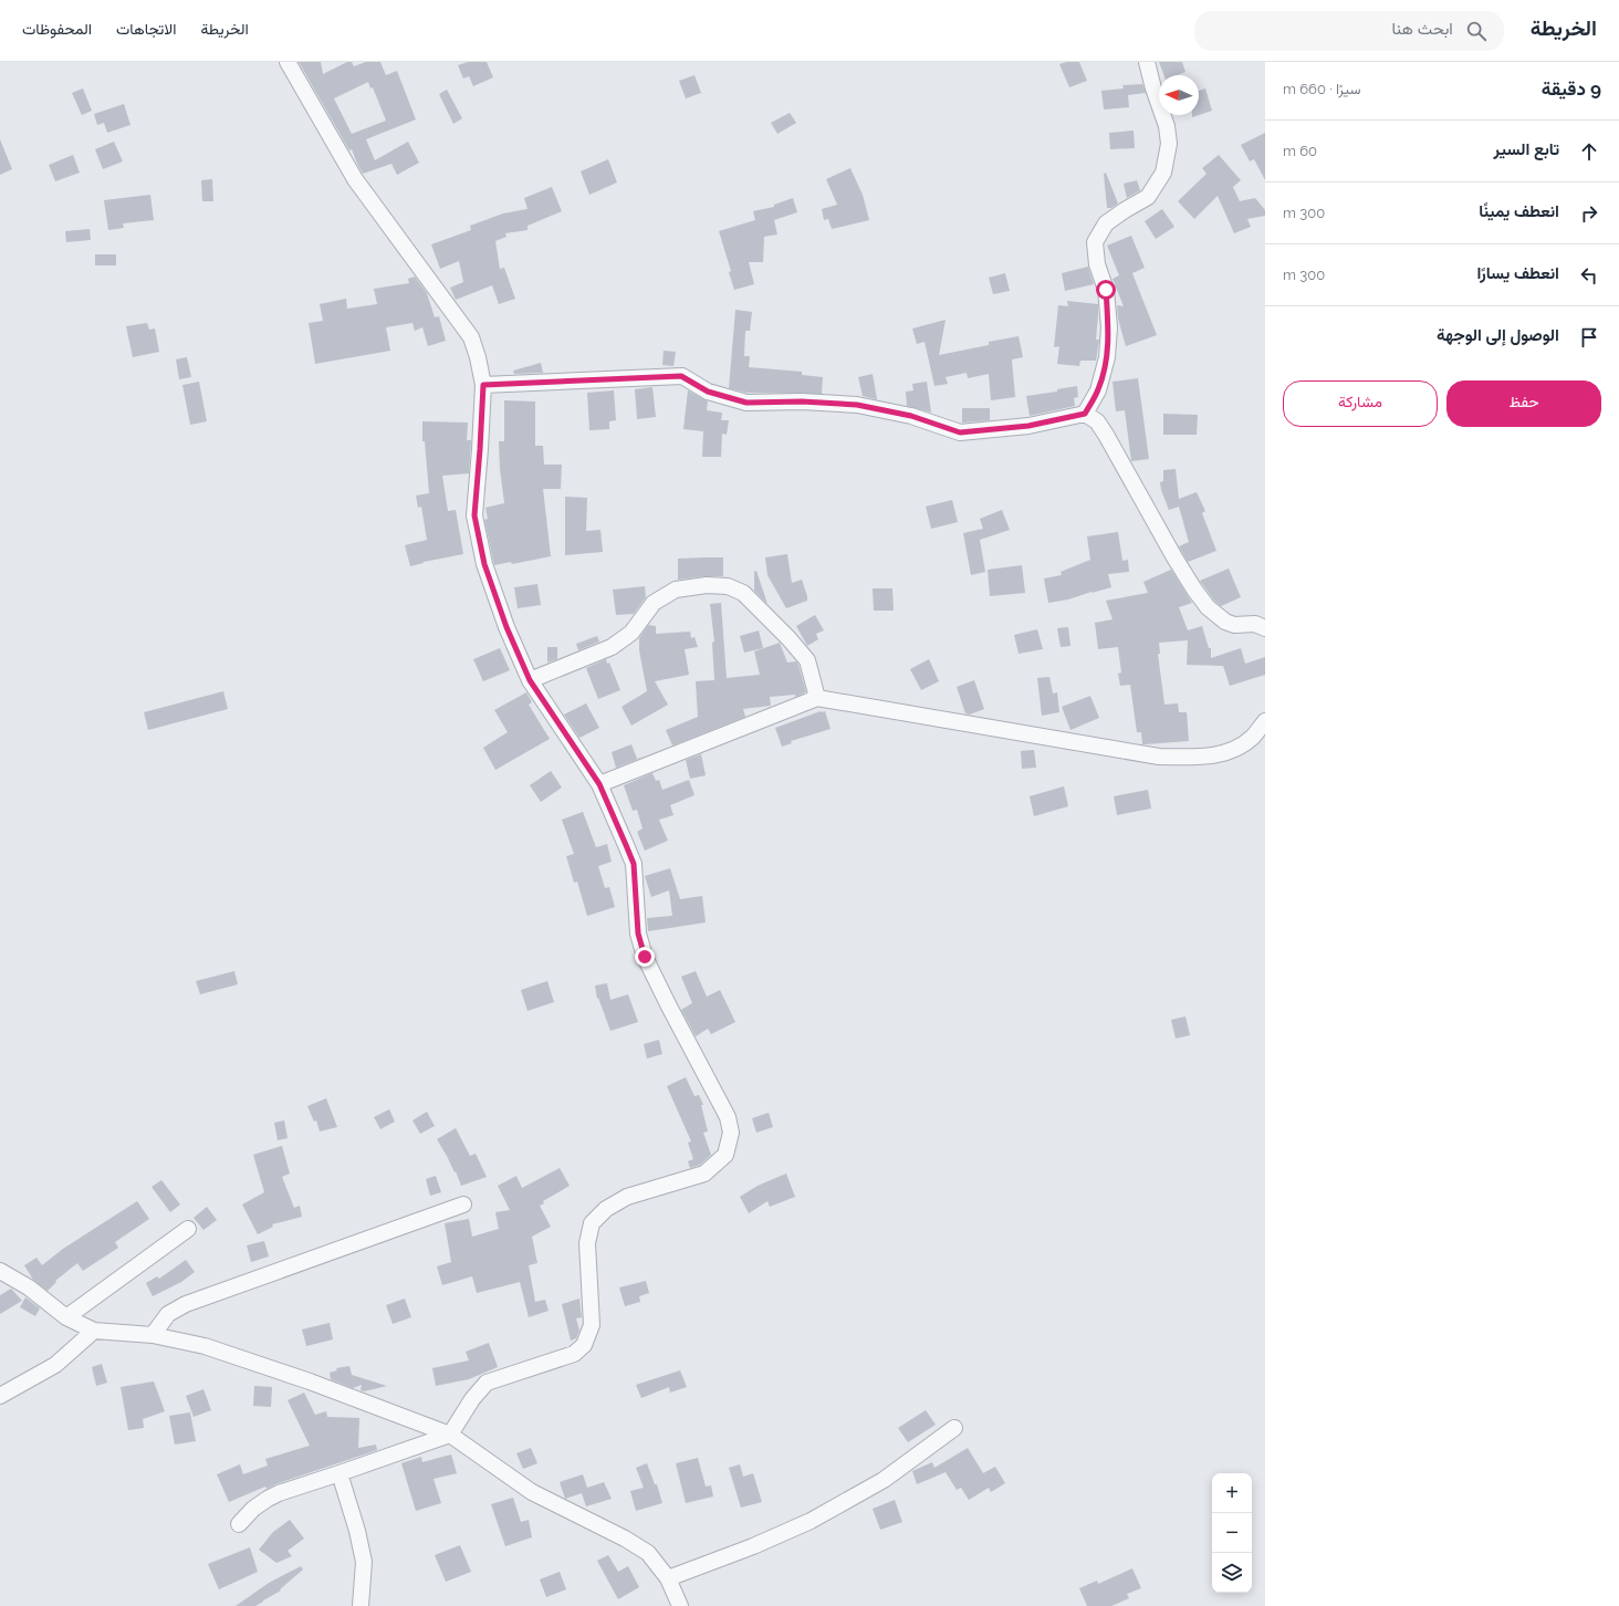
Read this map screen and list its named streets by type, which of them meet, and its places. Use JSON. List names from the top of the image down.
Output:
{
  "north": "left",
  "page": {
    "header": "الخريطة",
    "search": "ابحث هنا",
    "nav": ["الخريطة", "الاتجاهات", "المحفوظات"],
    "heading": ["9 دقيقة", "سيرًا · 660 m"],
    "list": [
      ["تابع السير", "60 m"],
      ["انعطف يمينًا", "300 m"],
      ["انعطف يسارًا", "300 m"],
      "الوصول إلى الوجهة"
    ],
    "buttons": ["حفظ", "مشاركة"],
    "map_buttons": ["+", "−"]
  }
}
